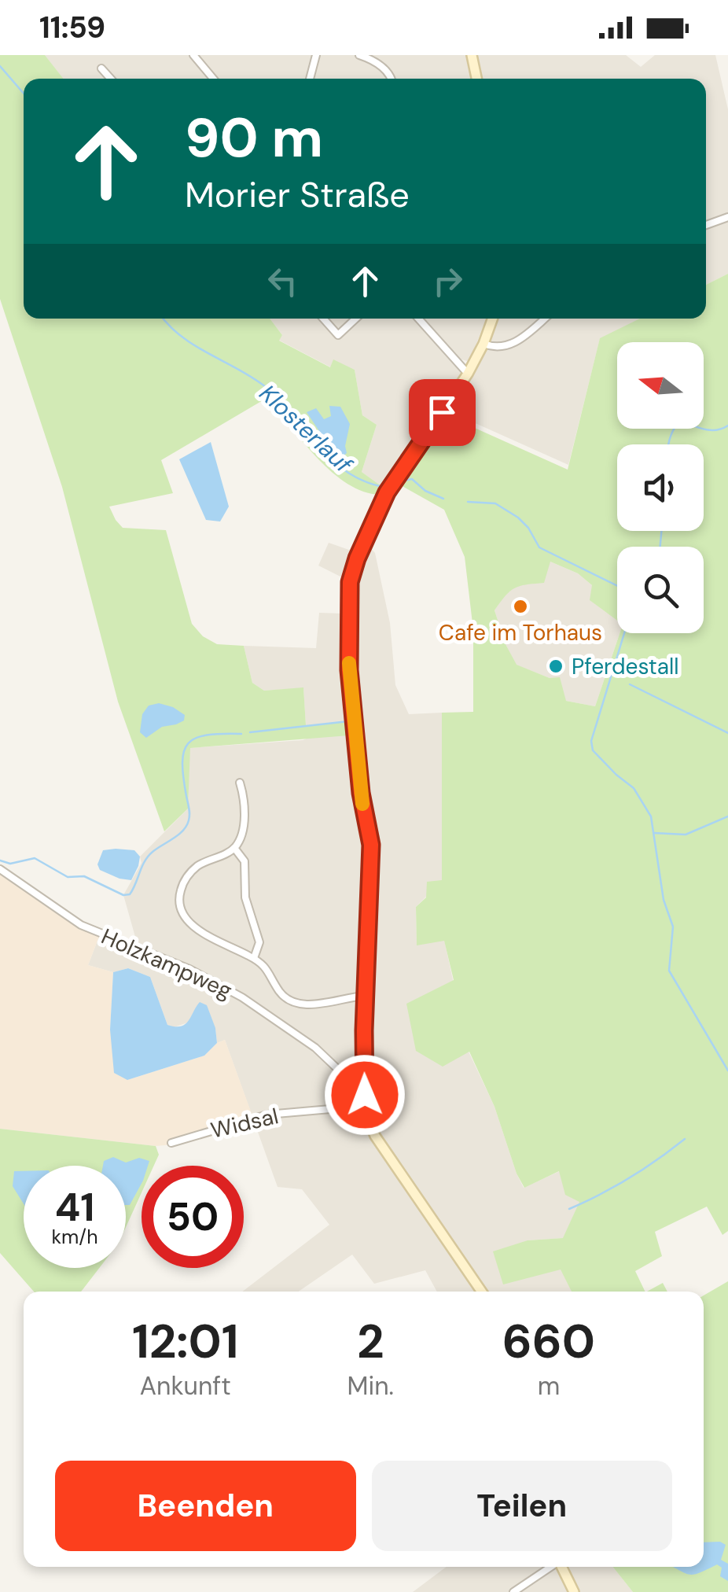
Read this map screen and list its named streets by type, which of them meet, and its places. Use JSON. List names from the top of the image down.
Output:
{
  "streets": {
    "street": ["Holzkampweg", "Widsal"]
  },
  "water": ["Klosterlauf"],
  "places": ["Cafe im Torhaus", "Pferdestall"],
  "north": "left",
  "page": {
    "status": "11:59",
    "turn": ["90 m", "Morier Straße"],
    "speed": "41 km/h",
    "limit": "50",
    "eta": [
      "12:01",
      "Ankunft",
      "2",
      "Min.",
      "660",
      "m"
    ],
    "buttons": ["Beenden", "Teilen"]
  }
}
